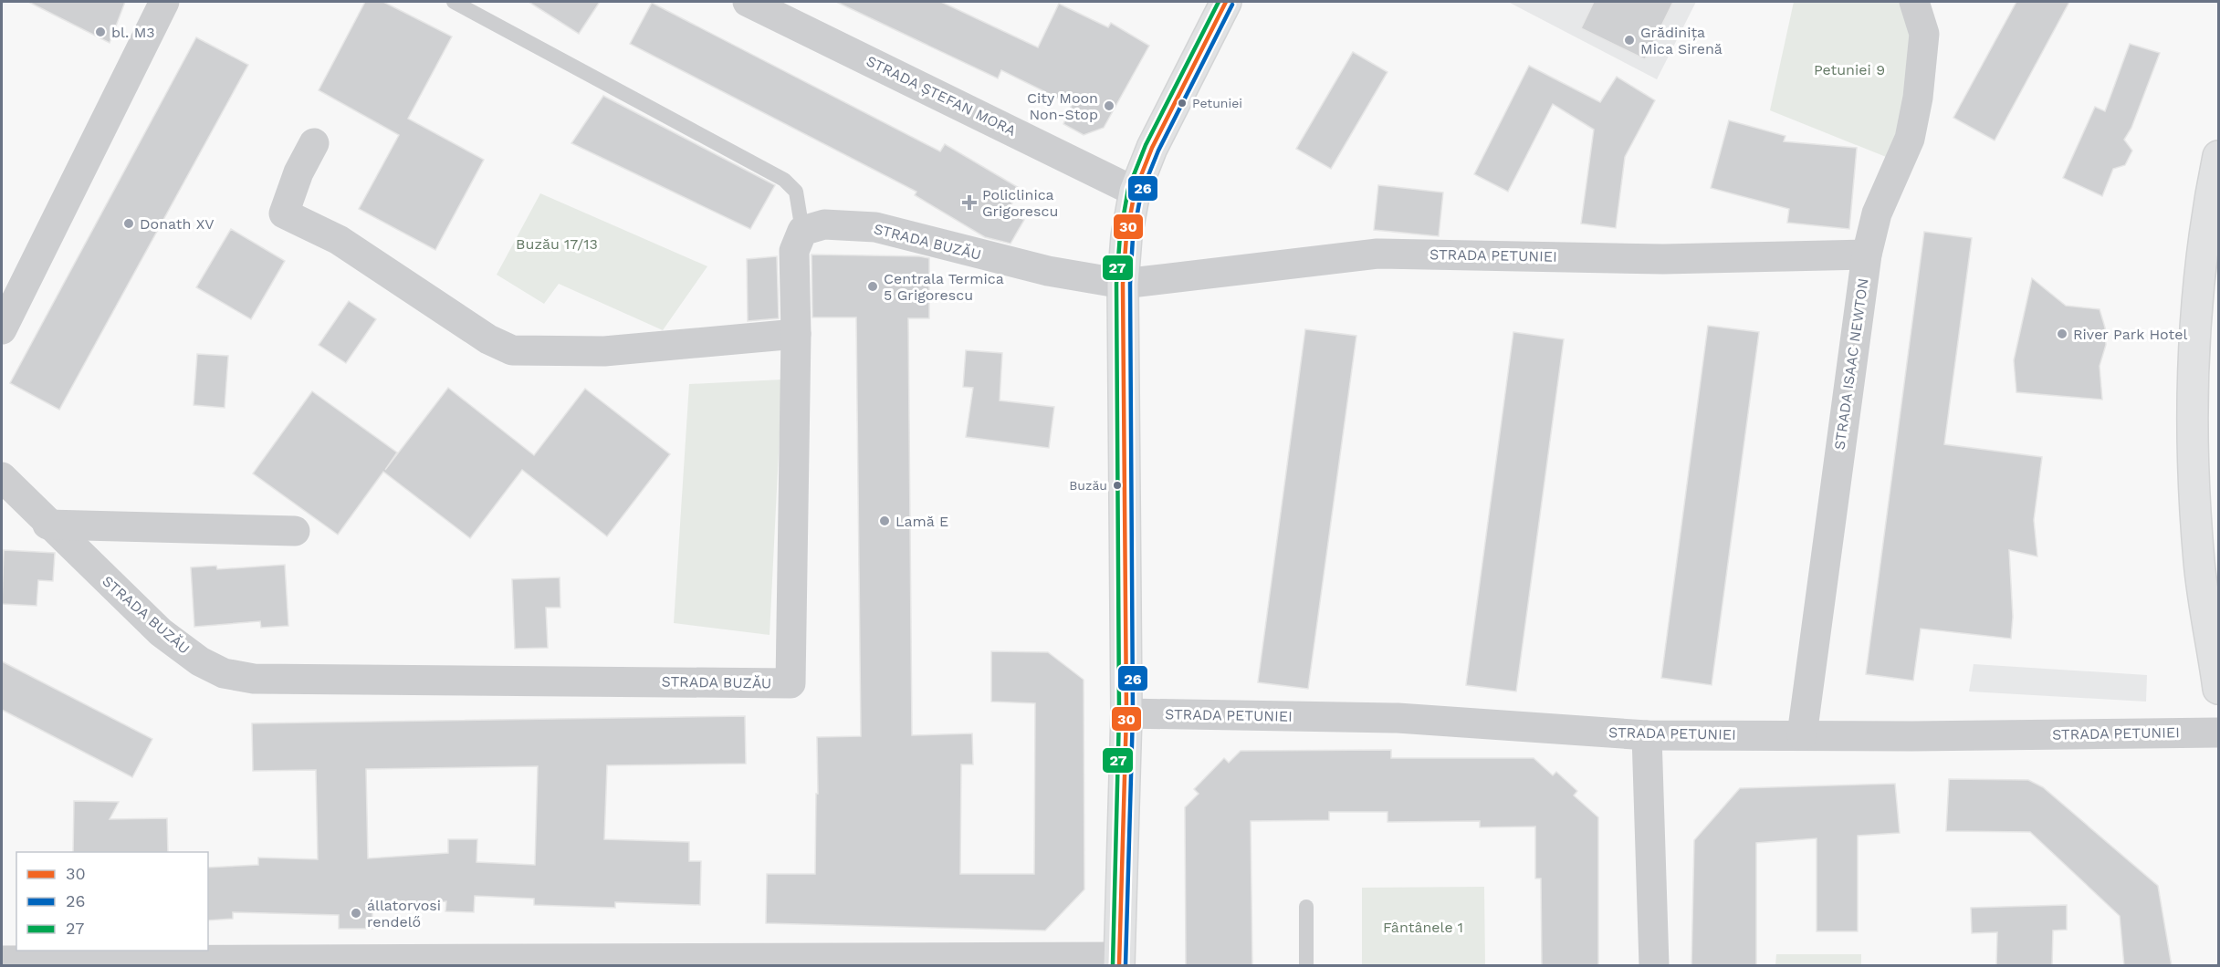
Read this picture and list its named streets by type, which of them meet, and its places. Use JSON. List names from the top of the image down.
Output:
{
  "streets": {
    "street": [
      "STRADA ȘTEFAN MORA",
      "STRADA BUZĂU",
      "STRADA PETUNIEI",
      "STRADA ISAAC NEWTON"
    ]
  },
  "crossings": [
    ["STRADA BUZĂU", "STRADA PETUNIEI"],
    ["STRADA PETUNIEI", "STRADA ISAAC NEWTON"]
  ],
  "parks": ["Petuniei 9", "Buzău 17/13", "Fântânele 1"],
  "places": {
    "other": [
      "bl. M3",
      "Grădinița Mica Sirenă",
      "Petuniei",
      "City Moon Non-Stop",
      "Donath XV",
      "Centrala Termica 5 Grigorescu",
      "River Park Hotel",
      "Buzău",
      "Lamă E",
      "állatorvosi rendelő"
    ],
    "health": ["Policlinica Grigorescu"]
  },
  "lines": ["transit line 30", "transit line 27", "transit line 26"],
  "legend": ["30", "26", "27"]
}
